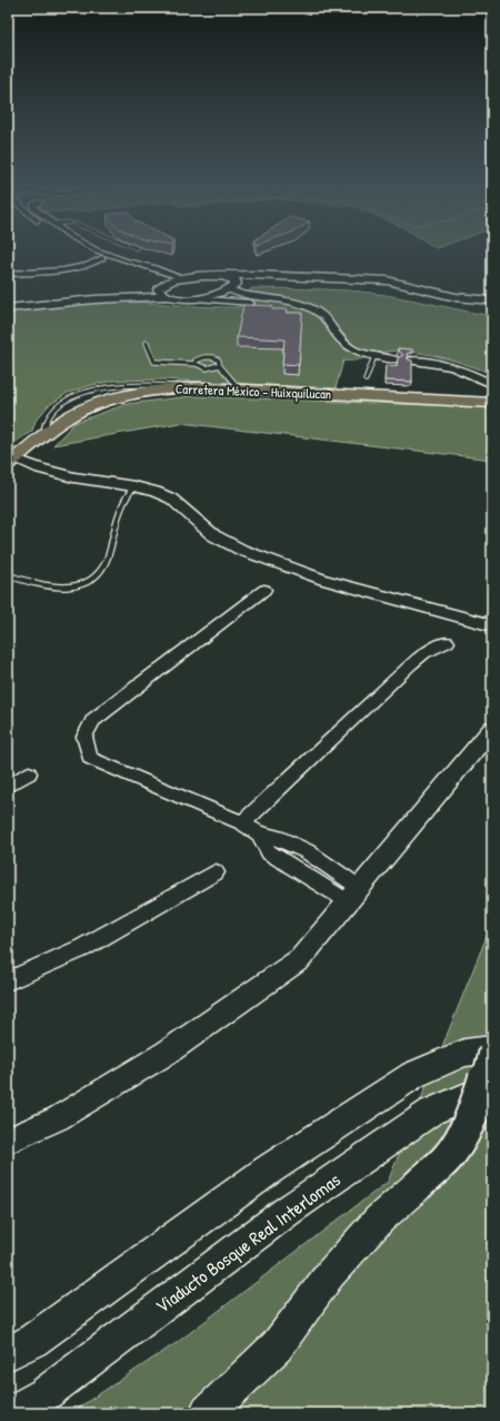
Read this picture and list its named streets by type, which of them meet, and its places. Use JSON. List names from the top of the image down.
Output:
{
  "streets": {
    "main road": ["Carretera México - Huixquilucan", "Viaducto Bosque Real Interlomas"]
  }
}
